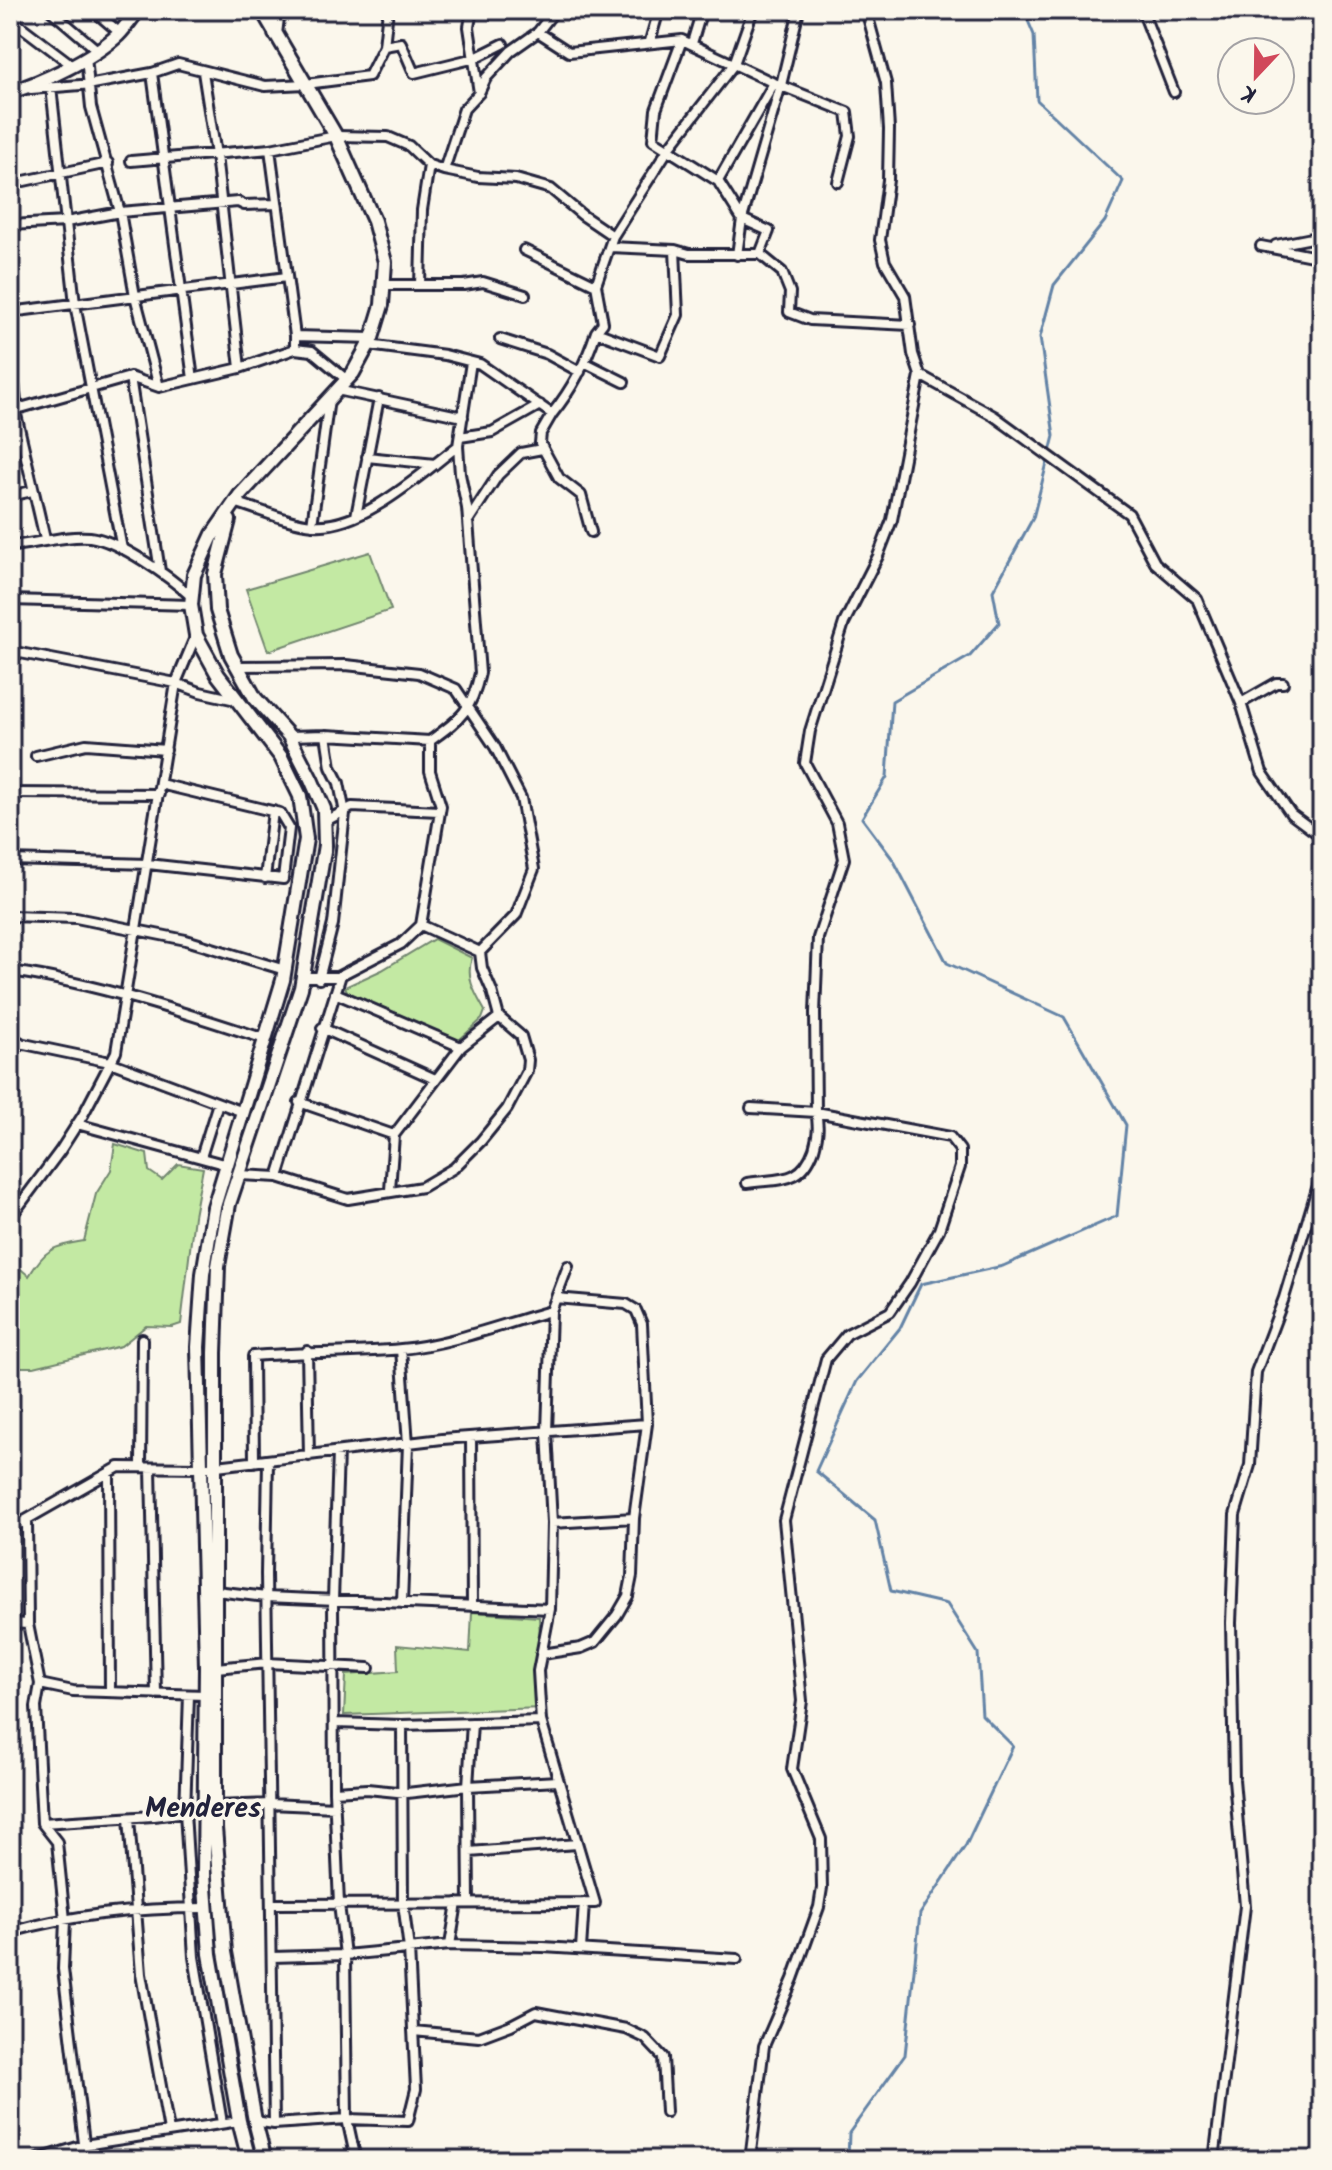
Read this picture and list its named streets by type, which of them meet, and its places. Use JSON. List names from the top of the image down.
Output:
{
  "districts": ["Menderes"],
  "north": "bottom"
}
